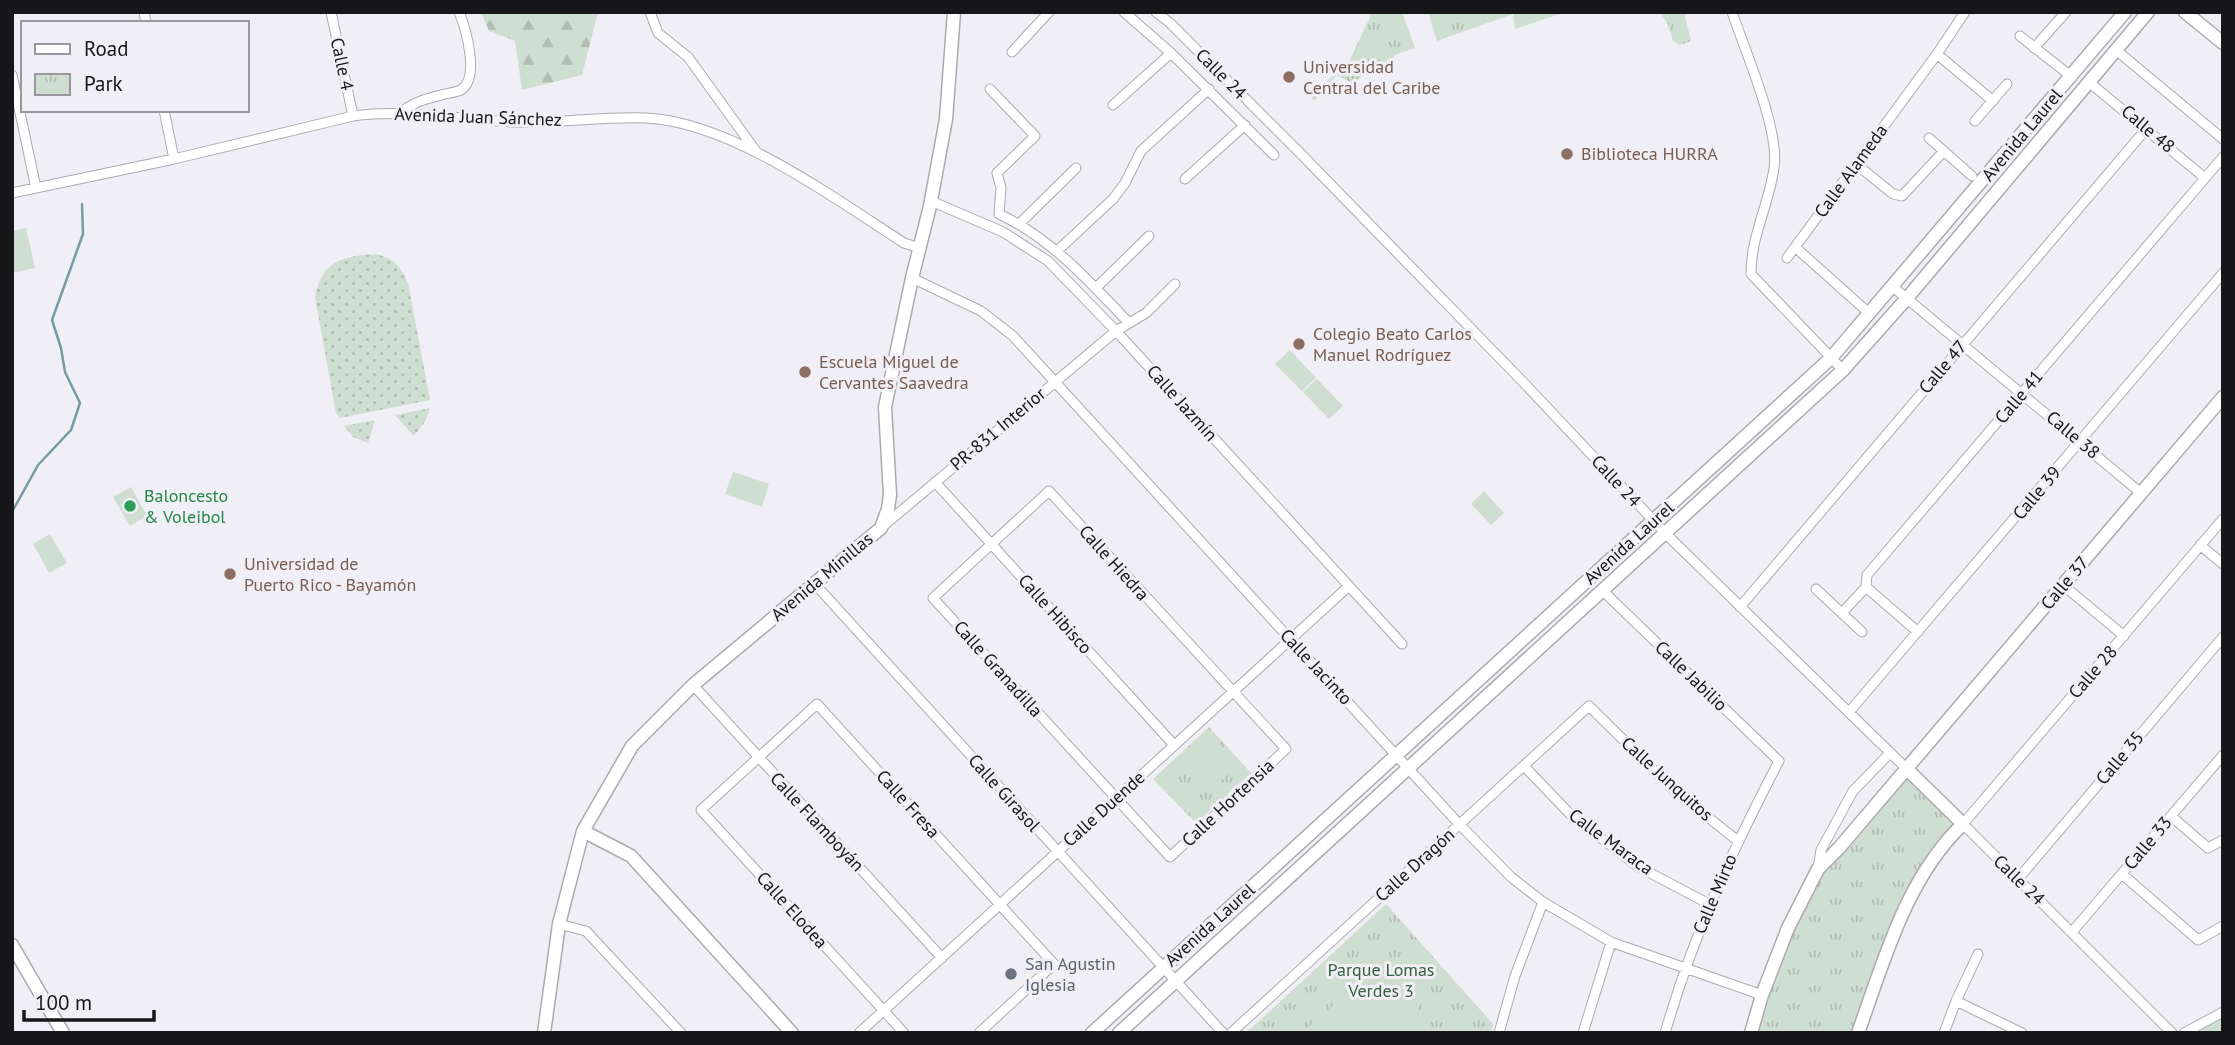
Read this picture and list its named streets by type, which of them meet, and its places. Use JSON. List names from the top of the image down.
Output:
{
  "streets": {
    "street": [
      "Calle 4",
      "Calle 24",
      "Avenida Juan Sánchez",
      "Calle 48",
      "Avenida Laurel",
      "Calle Alameda",
      "Calle 47",
      "Calle 41",
      "Calle Jazmín",
      "PR-831 Interior",
      "Calle 38",
      "Calle 39",
      "Calle Hiedra",
      "Avenida Minillas",
      "Calle 37",
      "Calle Hibisco",
      "Calle Jacinto",
      "Calle Granadilla",
      "Calle 28",
      "Calle Jabilio",
      "Calle 35",
      "Calle Junquitos",
      "Calle Girasol",
      "Calle Hortensia",
      "Calle Fresa",
      "Calle Duende",
      "Calle Flamboyán",
      "Calle Maraca",
      "Calle 33",
      "Calle Dragón",
      "Calle Mirto",
      "Calle Elodea"
    ]
  },
  "crossings": [
    ["Calle 4", "Avenida Juan Sánchez"],
    ["Calle 24", "Avenida Laurel"],
    ["Calle 24", "Calle 47"],
    ["Calle 24", "Calle 39"],
    ["Calle 24", "Calle 37"],
    ["Calle 24", "Calle 28"],
    ["Calle 24", "Calle 35"],
    ["Calle 24", "Calle 33"],
    ["Avenida Juan Sánchez", "Avenida Minillas"],
    ["Calle 48", "Avenida Laurel"],
    ["Calle 48", "Calle 47"],
    ["Calle 48", "Calle 41"],
    ["Avenida Laurel", "Calle 38"],
    ["Avenida Laurel", "Calle Jacinto"],
    ["Avenida Laurel", "Calle Jabilio"],
    ["Avenida Laurel", "Calle Girasol"],
    ["Calle 47", "Calle 38"],
    ["Calle 41", "Calle 38"],
    ["Calle Jazmín", "PR-831 Interior"],
    ["Calle Jazmín", "Avenida Minillas"],
    ["Calle Jazmín", "Calle Duende"],
    ["PR-831 Interior", "Avenida Minillas"],
    ["PR-831 Interior", "Calle Hibisco"],
    ["PR-831 Interior", "Calle Jacinto"],
    ["Calle 38", "Calle 39"],
    ["Calle 38", "Calle 37"],
    ["Calle Hiedra", "Calle Hibisco"],
    ["Calle Hiedra", "Calle Granadilla"],
    ["Calle Hiedra", "Calle Hortensia"],
    ["Calle Hiedra", "Calle Duende"],
    ["Avenida Minillas", "Calle Jacinto"],
    ["Avenida Minillas", "Calle Girasol"],
    ["Avenida Minillas", "Calle Flamboyán"],
    ["Calle 37", "Calle Jacinto"],
    ["Calle Hibisco", "Calle Granadilla"],
    ["Calle Hibisco", "Calle Duende"],
    ["Calle Jacinto", "Calle Duende"],
    ["Calle Jacinto", "Calle Dragón"],
    ["Calle Jacinto", "Calle Mirto"],
    ["Calle Granadilla", "Calle Hortensia"],
    ["Calle Granadilla", "Calle Duende"],
    ["Calle Jabilio", "Calle Mirto"],
    ["Calle Junquitos", "Calle Dragón"],
    ["Calle Junquitos", "Calle Mirto"],
    ["Calle Girasol", "Calle Duende"],
    ["Calle Hortensia", "Calle Duende"],
    ["Calle Fresa", "Calle Duende"],
    ["Calle Fresa", "Calle Flamboyán"],
    ["Calle Fresa", "Calle Elodea"],
    ["Calle Duende", "Calle Flamboyán"],
    ["Calle Duende", "Calle Elodea"],
    ["Calle Flamboyán", "Calle Elodea"],
    ["Calle Maraca", "Calle Dragón"],
    ["Calle Maraca", "Calle Mirto"]
  ],
  "parks": ["Parque Lomas Verdes 3"],
  "places": [
    "Universidad Central del Caribe",
    "Biblioteca HURRA",
    "Colegio Beato Carlos Manuel Rodríguez",
    "Escuela Miguel de Cervantes Saavedra",
    "Baloncesto & Voleibol",
    "Universidad de Puerto Rico - Bayamón",
    "San Agustin Iglesia"
  ],
  "legend": ["Road", "Park"],
  "scale_bar": "100 m"
}
